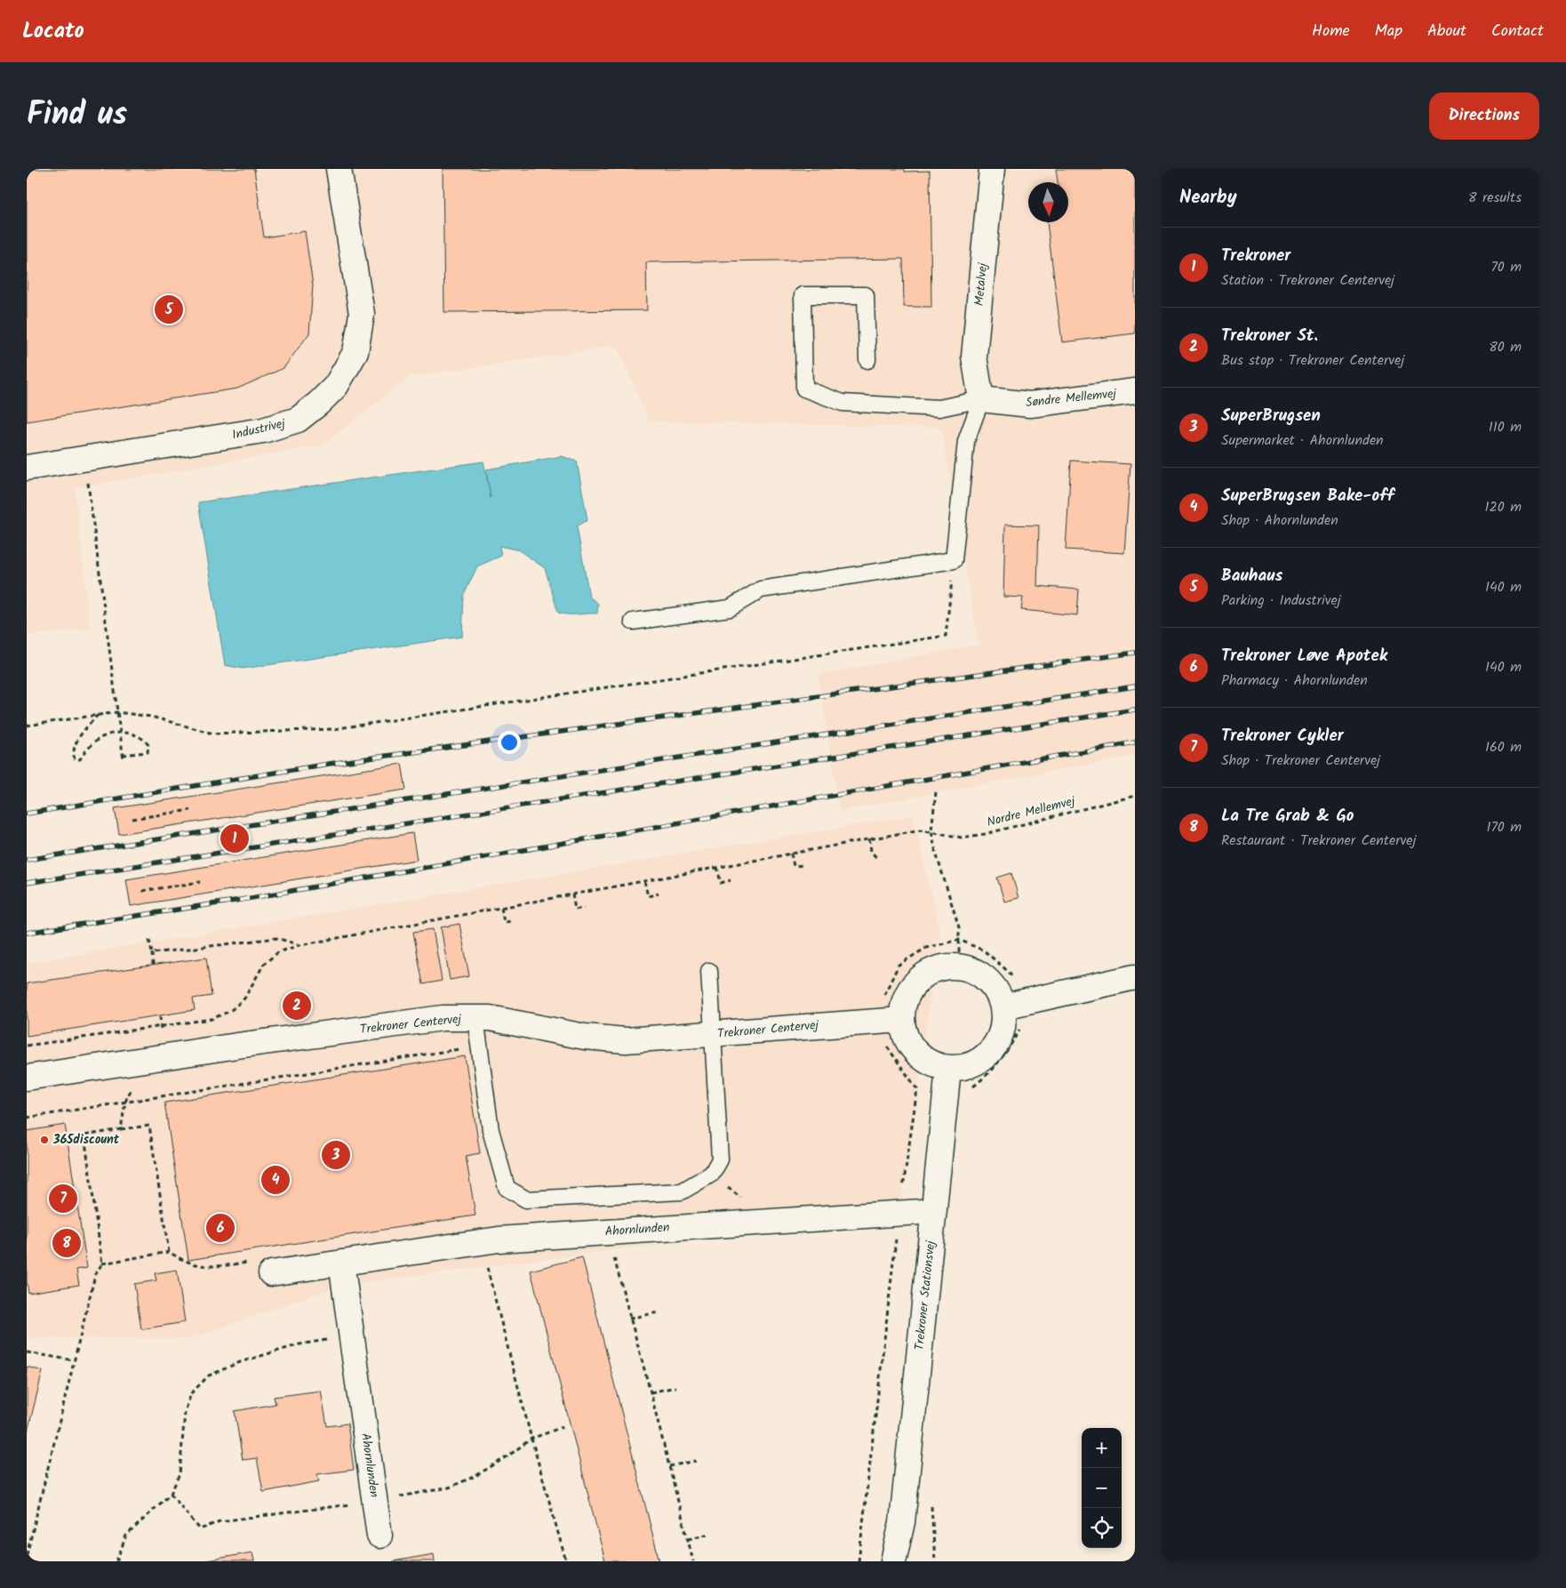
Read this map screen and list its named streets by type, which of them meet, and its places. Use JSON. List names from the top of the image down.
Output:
{
  "streets": {
    "street": [
      "Metalvej",
      "Søndre Mellemvej",
      "Industrivej",
      "Trekroner Centervej",
      "Ahornlunden",
      "Trekroner Stationsvej"
    ],
    "path": ["Nordre Mellemvej"]
  },
  "crossings": [
    ["Metalvej", "Søndre Mellemvej"],
    ["Trekroner Centervej", "Trekroner Stationsvej"],
    ["Ahornlunden", "Trekroner Stationsvej"]
  ],
  "places": ["365discount"],
  "north": "bottom",
  "page": {
    "header": "Locato",
    "nav": [
      "Home",
      "Map",
      "About",
      "Contact"
    ],
    "title": "Find us",
    "buttons": "Directions",
    "heading": ["Nearby", "8 results"],
    "list": [
      {
        "mark": "1",
        "name": "Trekroner",
        "note": "Station · Trekroner Centervej",
        "value": "70 m"
      },
      {
        "mark": "2",
        "name": "Trekroner St.",
        "note": "Bus stop · Trekroner Centervej",
        "value": "80 m"
      },
      {
        "mark": "3",
        "name": "SuperBrugsen",
        "note": "Supermarket · Ahornlunden",
        "value": "110 m"
      },
      {
        "mark": "4",
        "name": "SuperBrugsen Bake-off",
        "note": "Shop · Ahornlunden",
        "value": "120 m"
      },
      {
        "mark": "5",
        "name": "Bauhaus",
        "note": "Parking · Industrivej",
        "value": "140 m"
      },
      {
        "mark": "6",
        "name": "Trekroner Løve Apotek",
        "note": "Pharmacy · Ahornlunden",
        "value": "140 m"
      },
      {
        "mark": "7",
        "name": "Trekroner Cykler",
        "note": "Shop · Trekroner Centervej",
        "value": "160 m"
      },
      {
        "mark": "8",
        "name": "La Tre Grab & Go",
        "note": "Restaurant · Trekroner Centervej",
        "value": "170 m"
      }
    ],
    "pins": [
      "5",
      "1",
      "2",
      "3",
      "4",
      "7",
      "6",
      "8"
    ],
    "map_buttons": ["+", "−"]
  }
}
